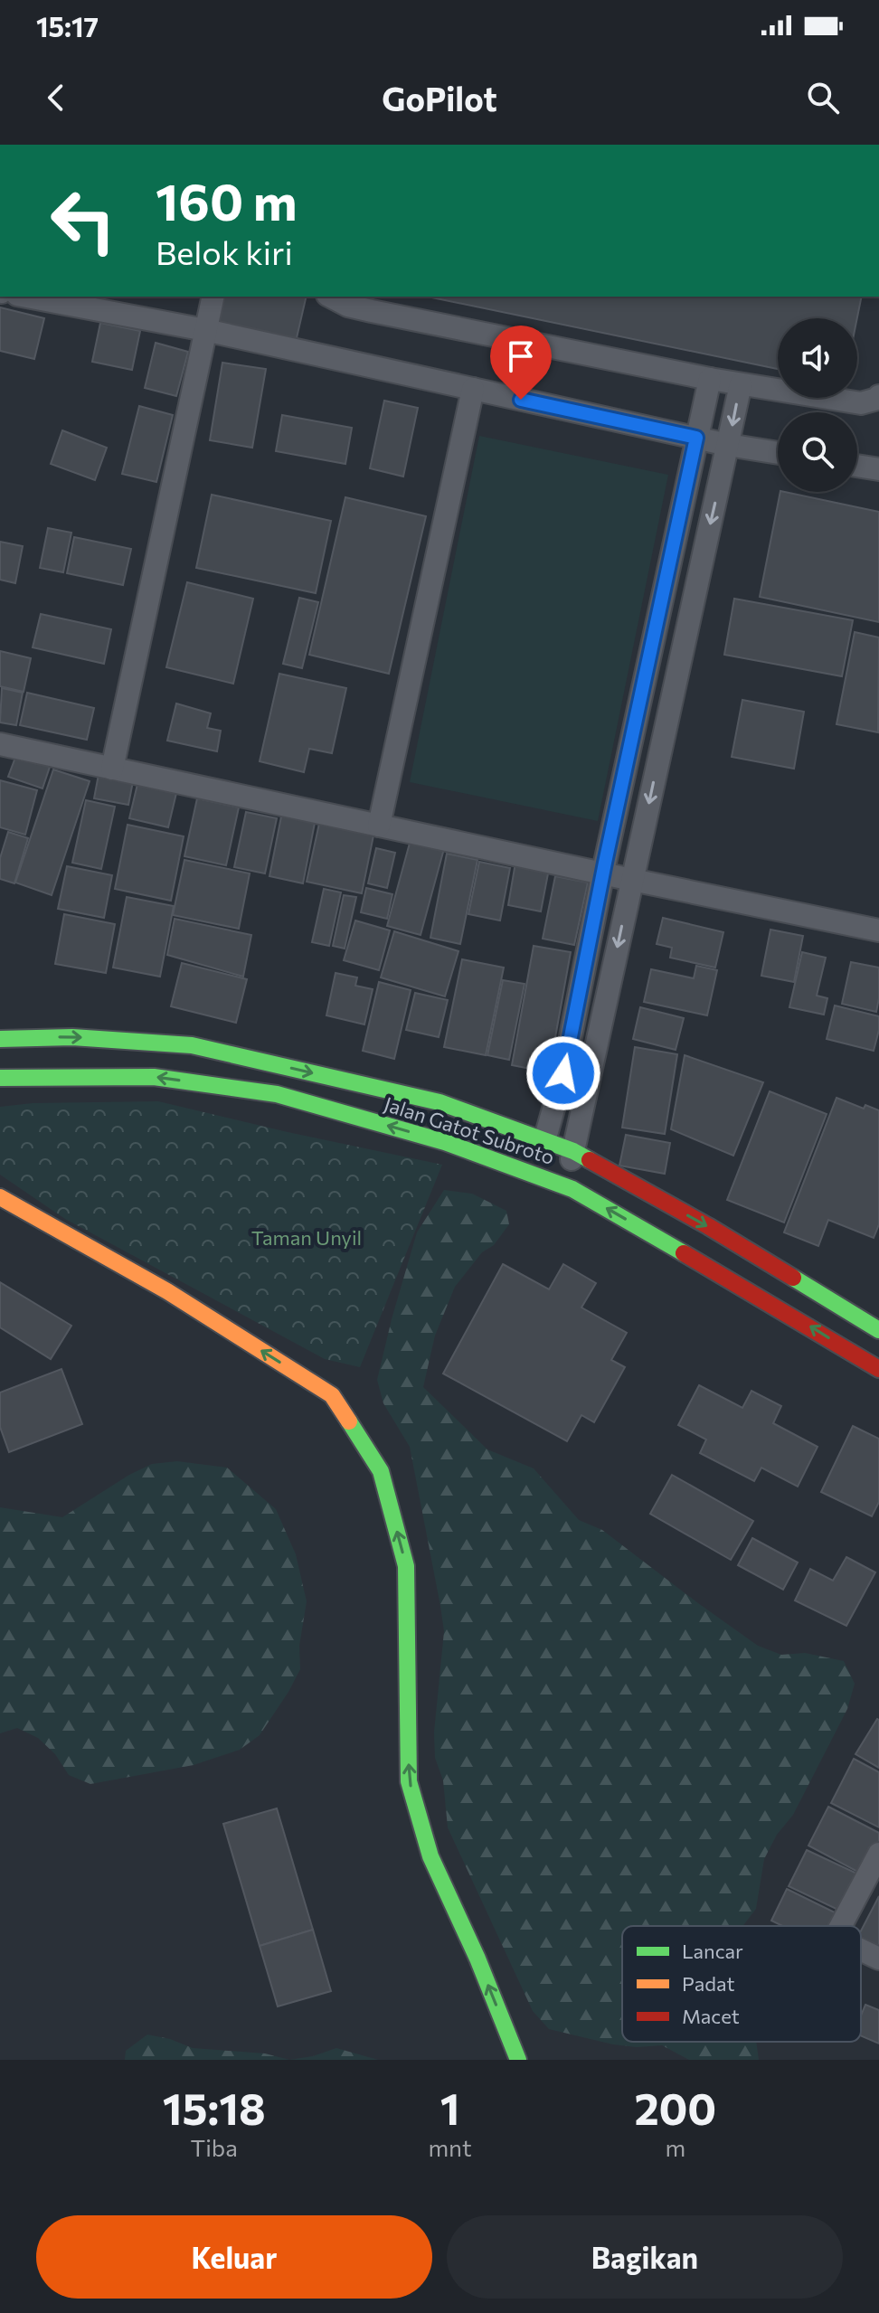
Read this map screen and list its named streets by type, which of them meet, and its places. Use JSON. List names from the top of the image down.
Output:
{
  "streets": {
    "main road": ["Jalan Gatot Subroto"]
  },
  "parks": ["Taman Unyil"],
  "legend": ["Lancar", "Padat", "Macet"],
  "page": {
    "status": "15:17",
    "header": "GoPilot",
    "turn": ["160 m", "Belok kiri"],
    "eta": [
      "15:18",
      "Tiba",
      "1",
      "mnt",
      "200",
      "m"
    ],
    "buttons": ["Keluar", "Bagikan"]
  }
}
